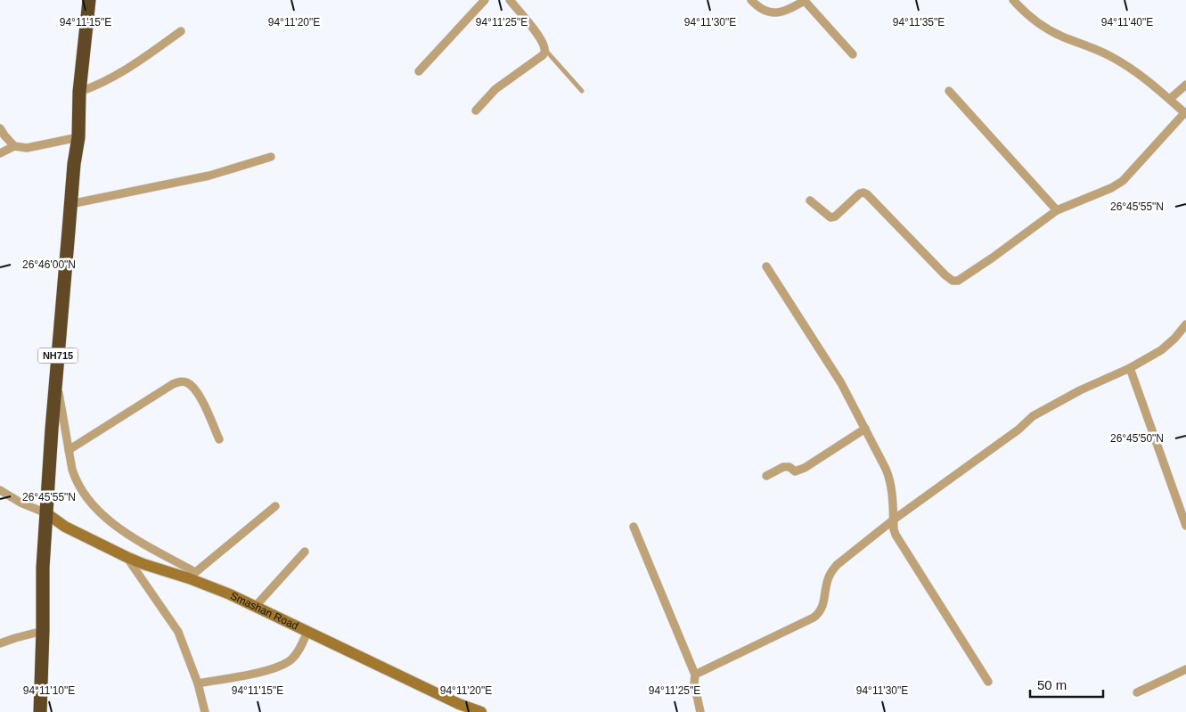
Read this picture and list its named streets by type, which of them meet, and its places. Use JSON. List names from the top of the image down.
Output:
{
  "streets": {
    "highway": ["NH715"],
    "street": ["Smashan Road"]
  },
  "crossings": [
    ["NH715", "Smashan Road"]
  ],
  "scale_bar": "50 m",
  "coordinates": [
    "94°11'15\"E",
    "94°11'20\"E",
    "94°11'25\"E",
    "94°11'30\"E",
    "94°11'35\"E",
    "94°11'40\"E",
    "26°45'55\"N",
    "26°46'00\"N",
    "26°45'50\"N",
    "94°11'10\"E"
  ]
}
